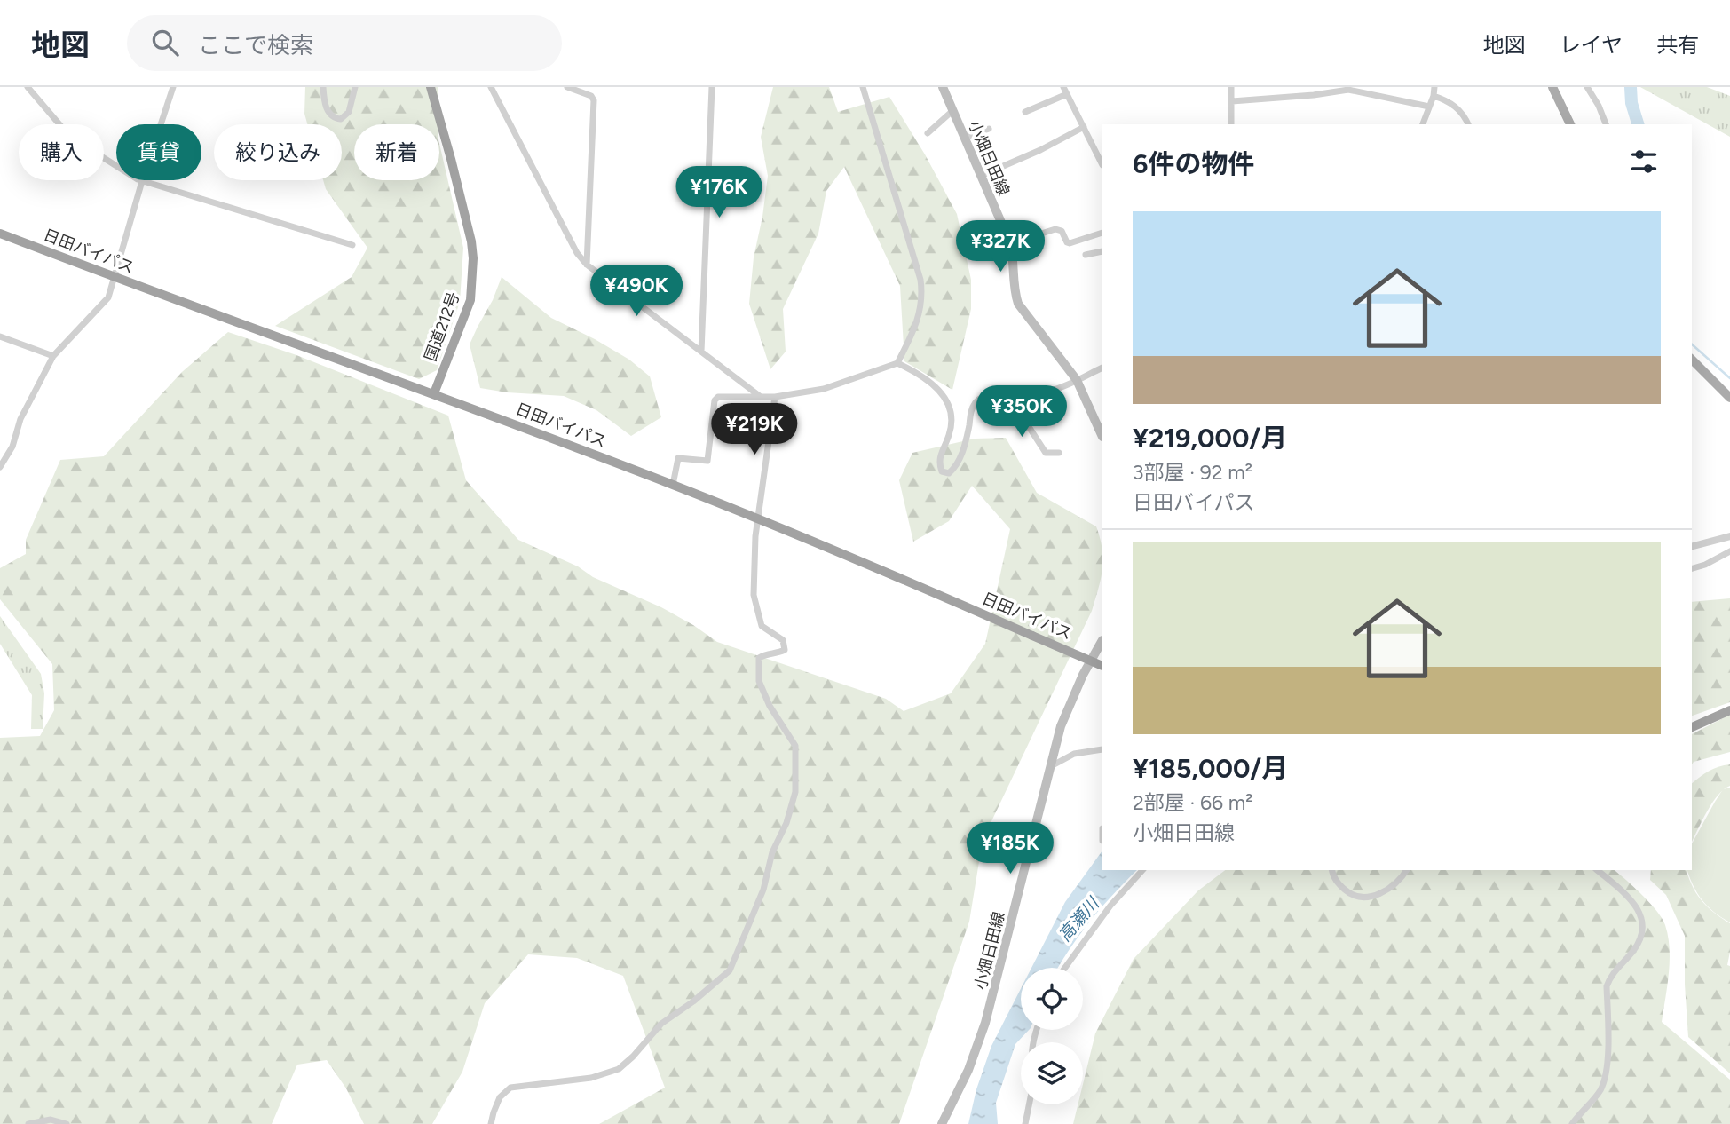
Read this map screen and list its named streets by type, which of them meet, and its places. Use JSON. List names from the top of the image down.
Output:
{
  "streets": {
    "highway": ["日田バイパス", "国道212号"],
    "main road": ["小畑日田線"]
  },
  "crossings": [
    ["日田バイパス", "国道212号"]
  ],
  "water": ["高瀬川"],
  "page": {
    "header": "地図",
    "search": "ここで検索",
    "nav": ["地図", "レイヤ", "共有"],
    "chip": [
      "購入",
      "賃貸",
      "絞り込み",
      "新着"
    ],
    "heading": "6件の物件",
    "price": [
      "¥176K",
      "¥327K",
      "¥490K",
      "¥350K",
      "¥219K",
      "¥185K"
    ],
    "list": [
      {
        "name": "¥219,000/月",
        "note": "3部屋 · 92 m² · 日田バイパス"
      },
      {
        "name": "¥185,000/月",
        "note": "2部屋 · 66 m² · 小畑日田線"
      }
    ]
  }
}
